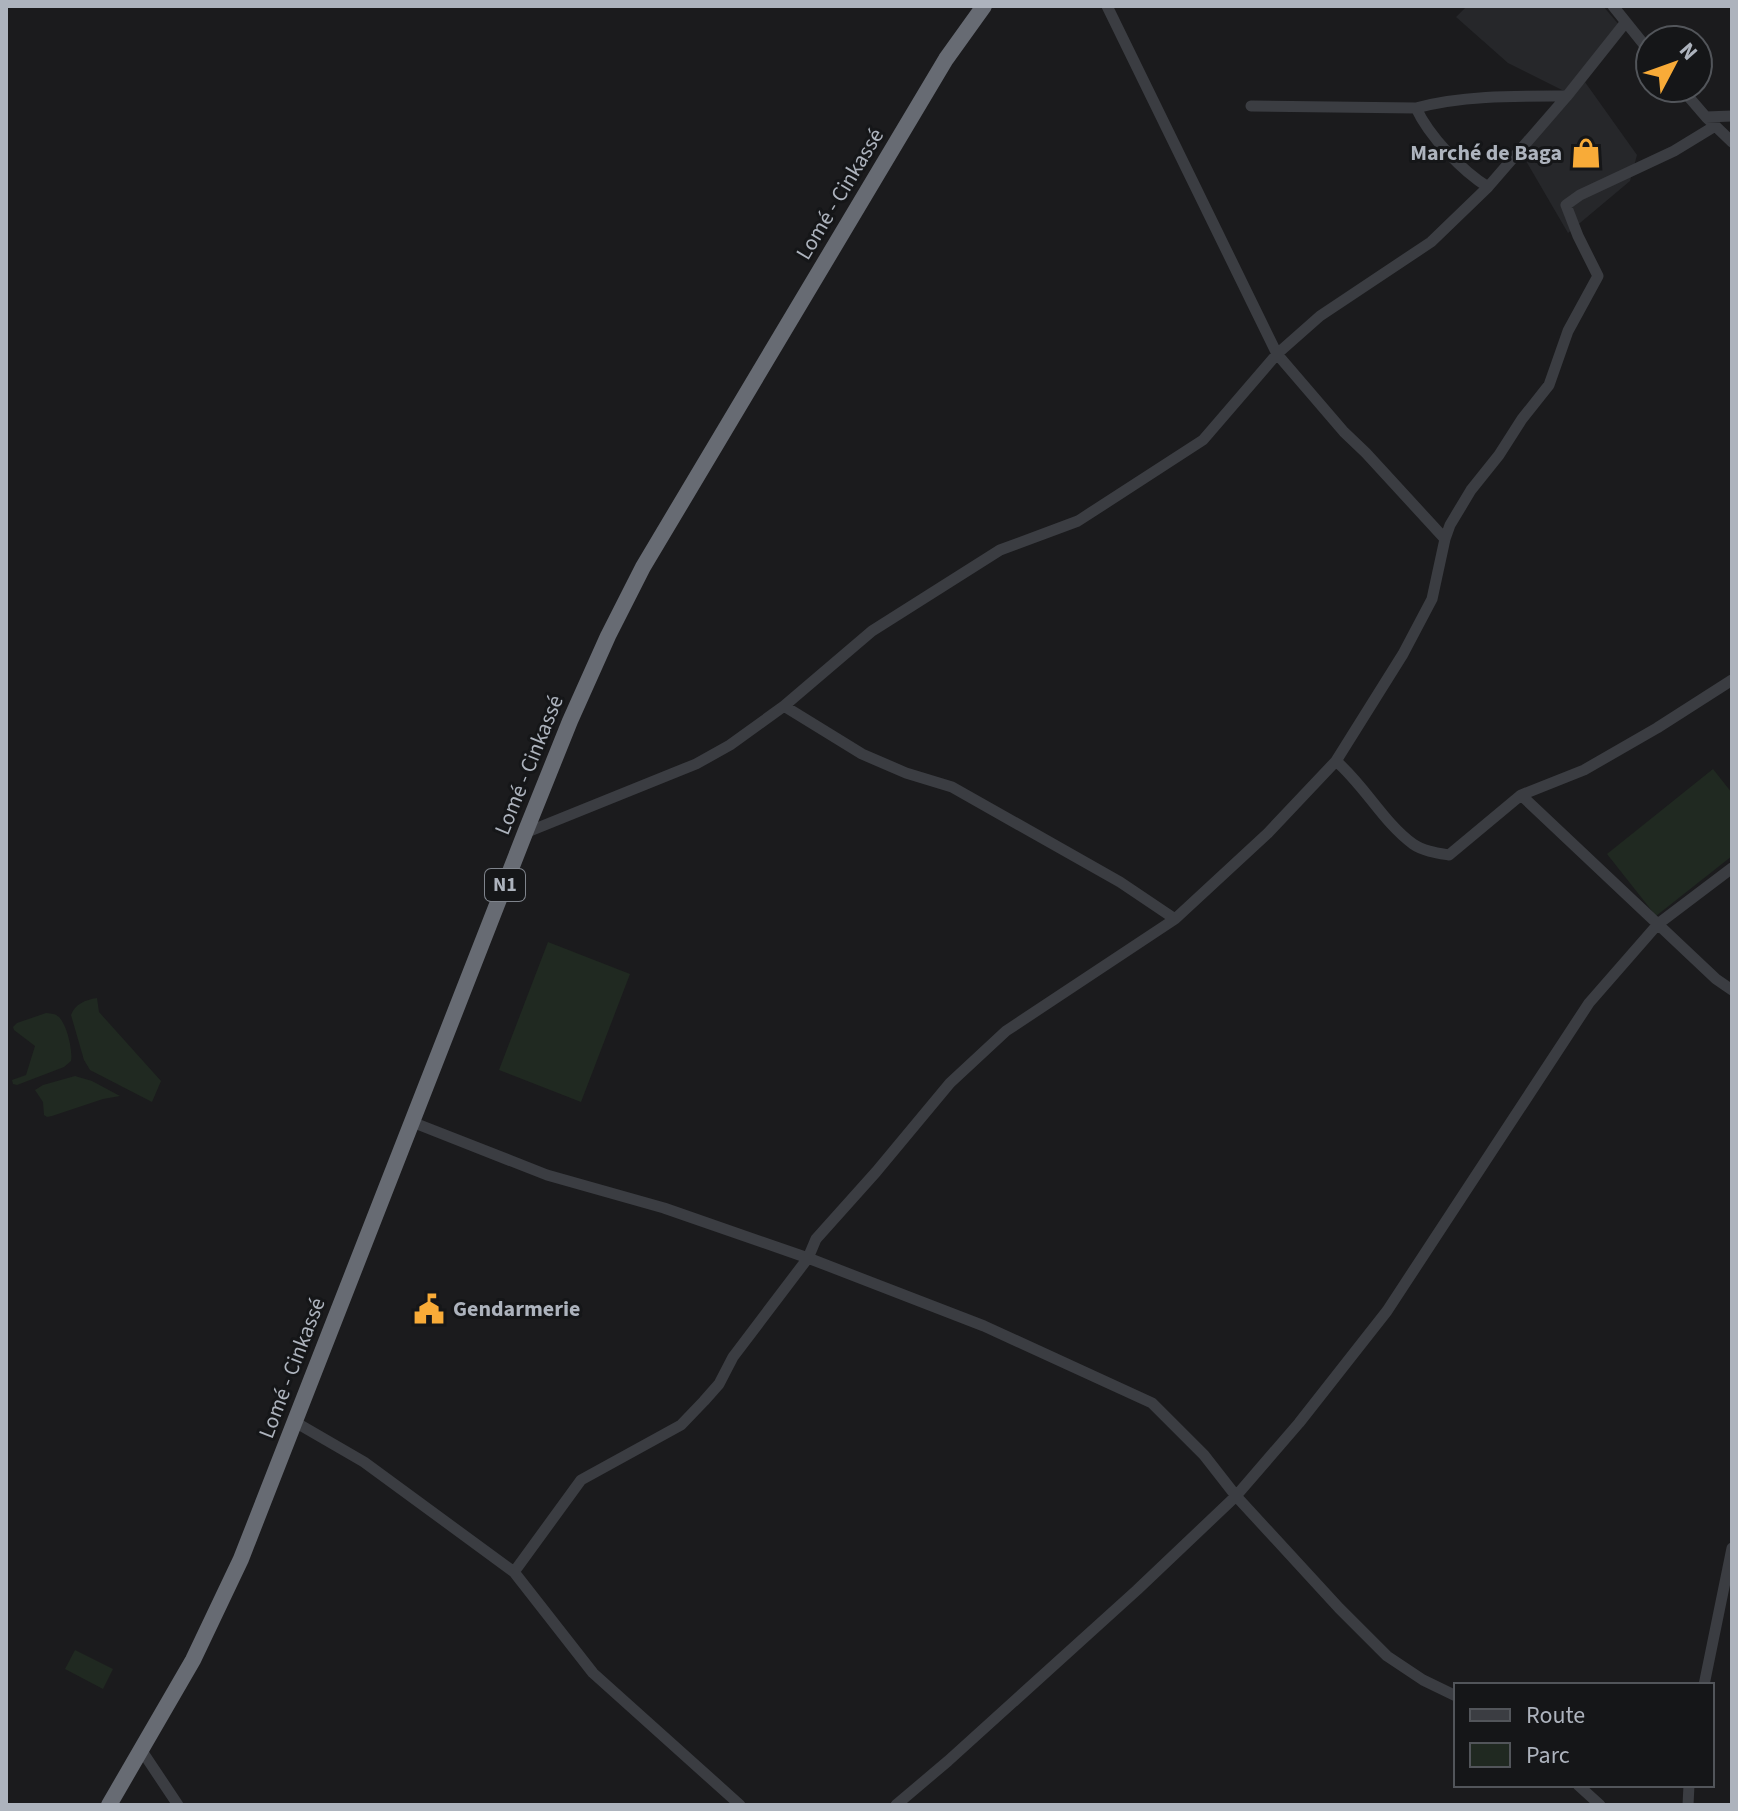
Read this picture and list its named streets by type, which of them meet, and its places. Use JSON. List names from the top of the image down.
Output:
{
  "streets": {
    "highway": ["Lomé - Cinkassé", "N1"]
  },
  "places": {
    "shop": ["Marché de Baga"],
    "public building": ["Gendarmerie"]
  },
  "legend": ["Route", "Parc"],
  "north": "top right"
}
